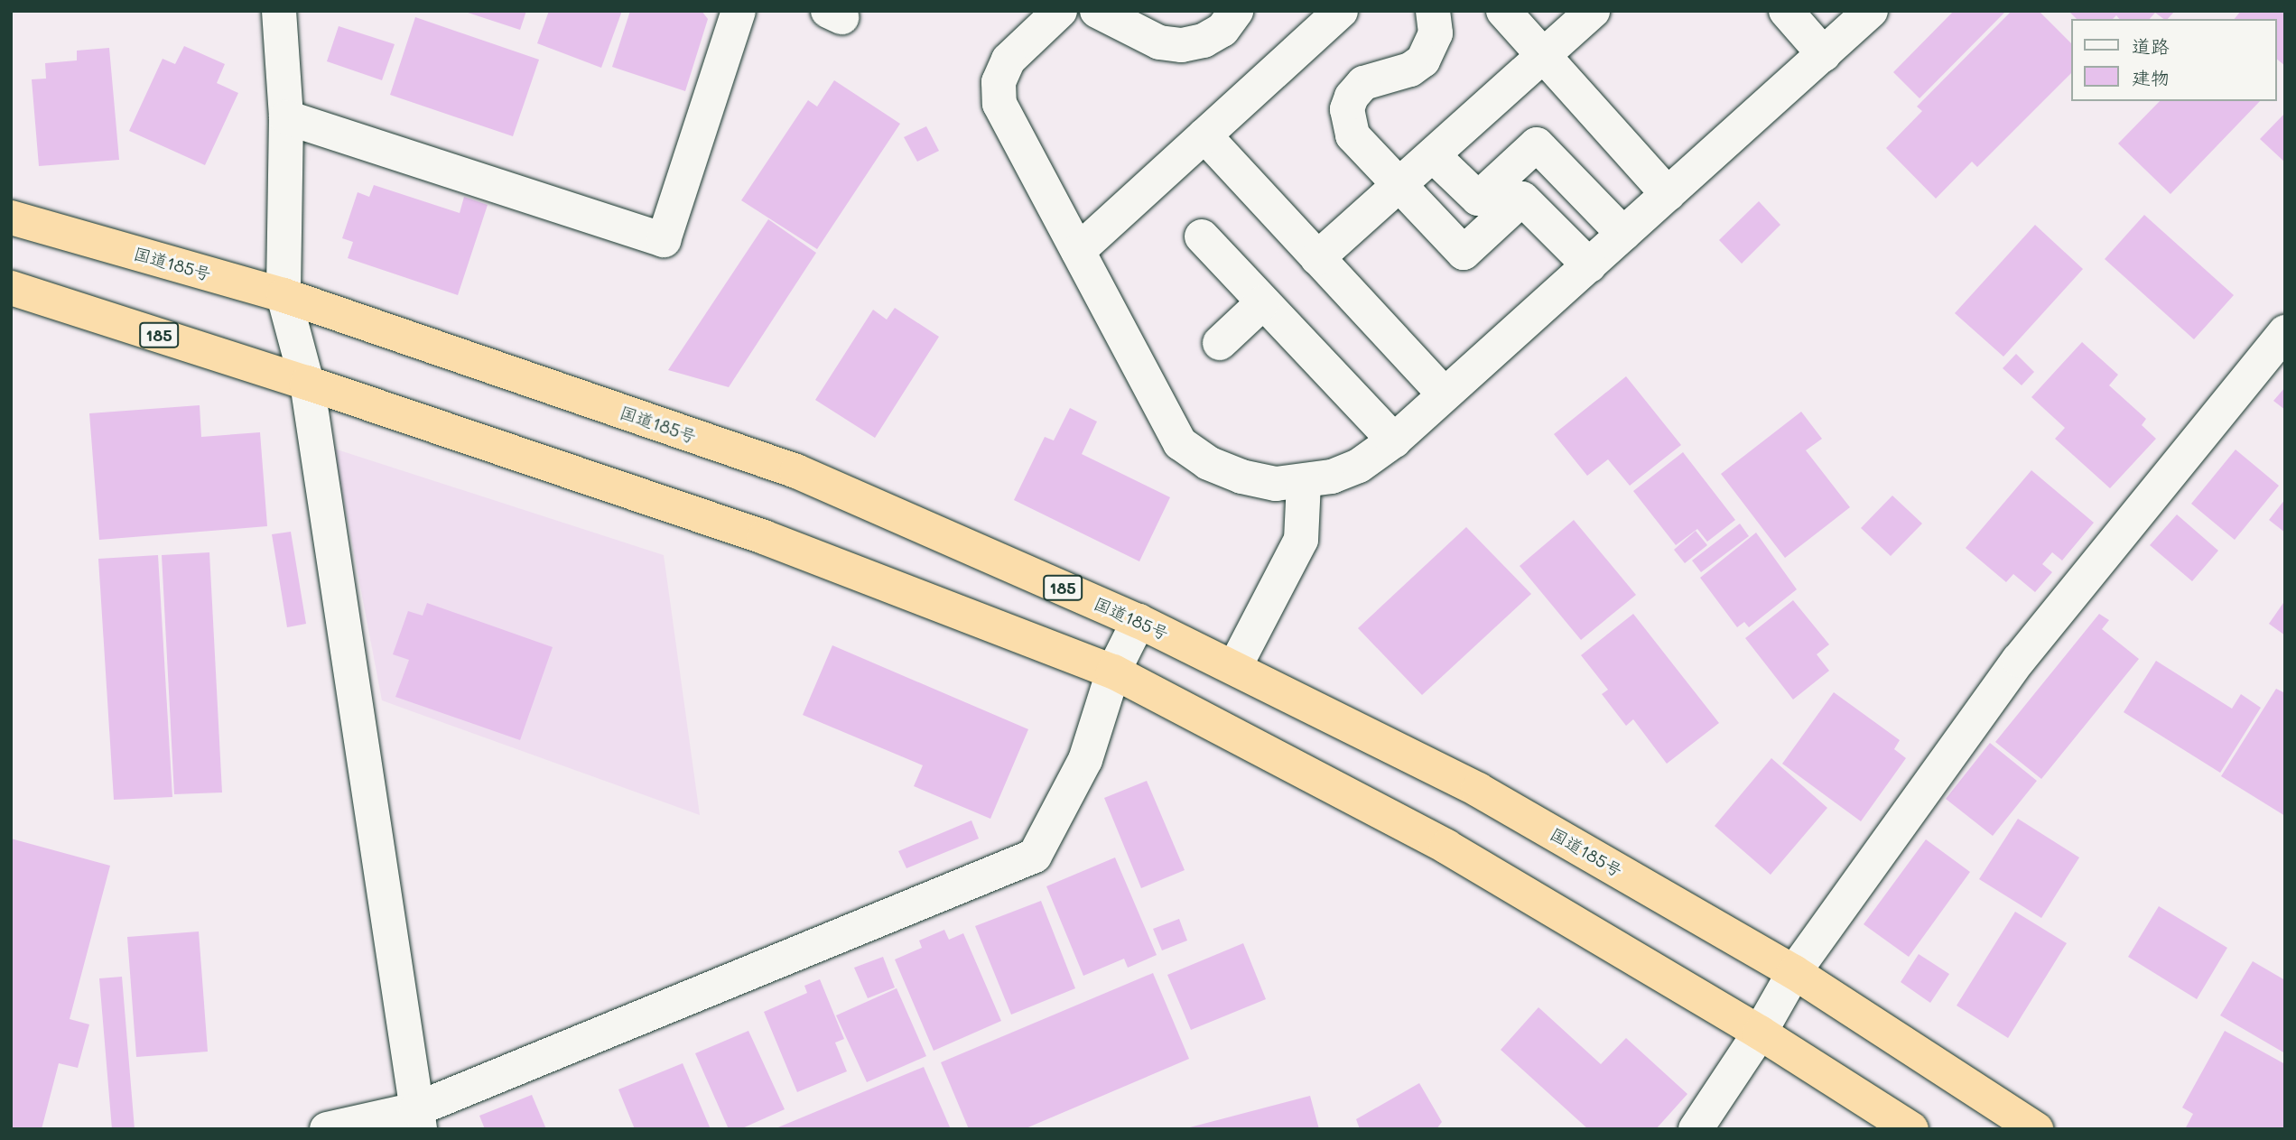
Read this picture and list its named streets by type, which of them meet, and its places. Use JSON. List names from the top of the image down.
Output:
{
  "streets": {
    "highway": ["国道185号", "185"]
  },
  "legend": ["道路", "建物"]
}
